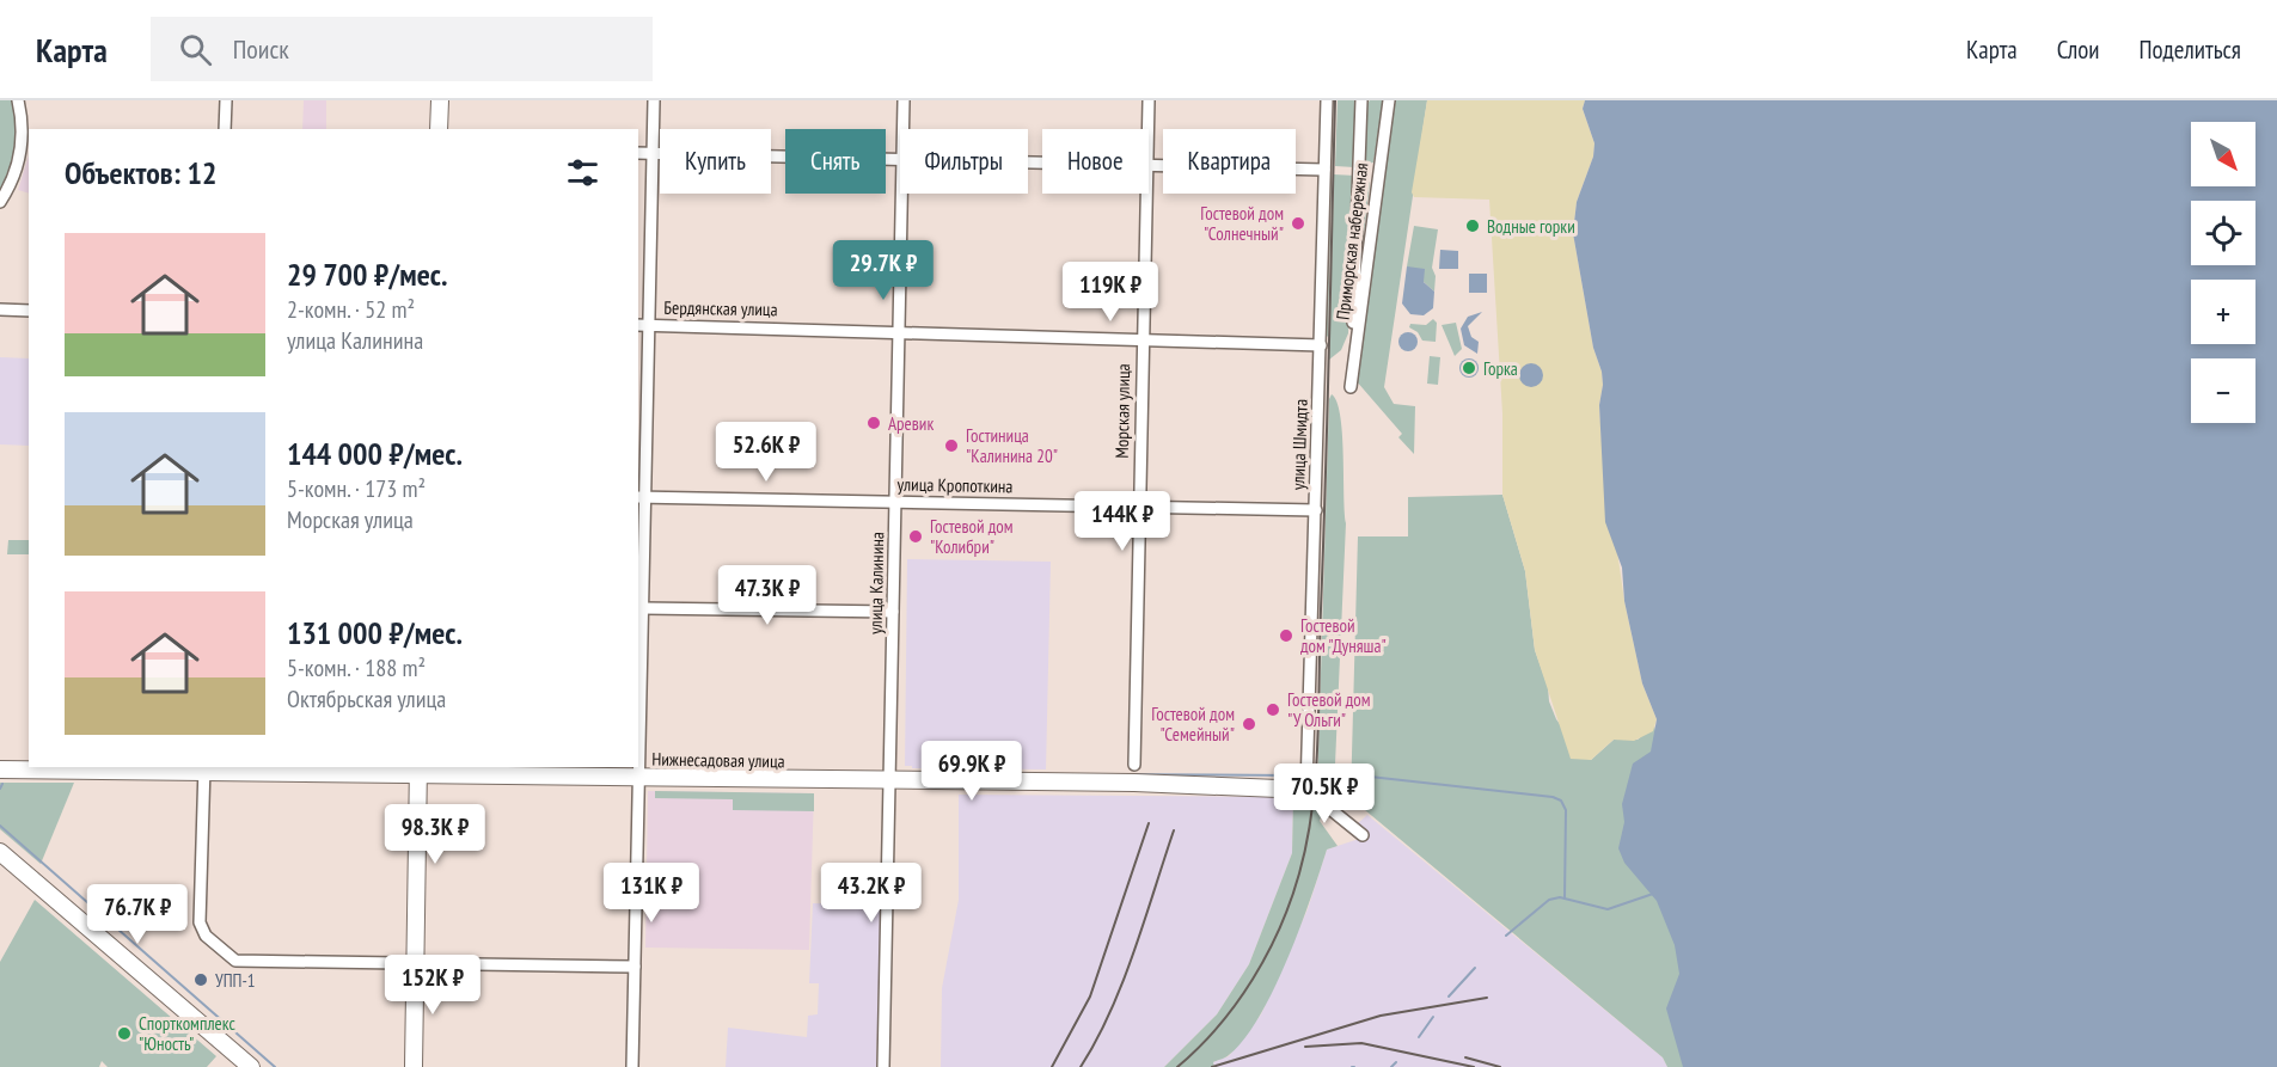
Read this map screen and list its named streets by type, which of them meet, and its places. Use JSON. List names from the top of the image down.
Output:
{
  "streets": {
    "street": [
      "Приморская набережная",
      "Бердянская улица",
      "Морская улица",
      "улица Шмидта",
      "улица Кропоткина",
      "улица Калинина",
      "Нижнесадовая улица"
    ]
  },
  "crossings": [
    ["Бердянская улица", "Морская улица"],
    ["Бердянская улица", "улица Шмидта"],
    ["Бердянская улица", "улица Калинина"],
    ["Морская улица", "улица Кропоткина"],
    ["улица Шмидта", "улица Кропоткина"],
    ["улица Шмидта", "Нижнесадовая улица"],
    ["улица Кропоткина", "улица Калинина"],
    ["улица Калинина", "Нижнесадовая улица"]
  ],
  "places": [
    "Гостевой дом \"Солнечный\"",
    "Водные горки",
    "Горка",
    "Аревик",
    "Гостиница \"Калинина 20\"",
    "Гостевой дом \"Колибри\"",
    "Гостевой дом \"Дуняша\"",
    "Гостевой дом \"У Ольги\"",
    "Гостевой дом \"Семейный\"",
    "УПП-1",
    "Спорткомплекс \"Юность\""
  ],
  "north": "bottom right",
  "page": {
    "header": "Карта",
    "search": "Поиск",
    "nav": ["Карта", "Слои", "Поделиться"],
    "map_buttons": ["+", "−"],
    "chip": [
      "Купить",
      "Снять",
      "Фильтры",
      "Новое",
      "Квартира"
    ],
    "heading": "Объектов: 12",
    "list": [
      {
        "name": "29 700 ₽/мес.",
        "note": "2-комн. · 52 m² · улица Калинина"
      },
      {
        "name": "144 000 ₽/мес.",
        "note": "5-комн. · 173 m² · Морская улица"
      },
      {
        "name": "131 000 ₽/мес.",
        "note": "5-комн. · 188 m² · Октябрьская улица"
      }
    ],
    "price": [
      "29.7K ₽",
      "119K ₽",
      "52.6K ₽",
      "144K ₽",
      "47.3K ₽",
      "69.9K ₽",
      "70.5K ₽",
      "98.3K ₽",
      "131K ₽",
      "43.2K ₽",
      "76.7K ₽",
      "152K ₽"
    ]
  }
}
